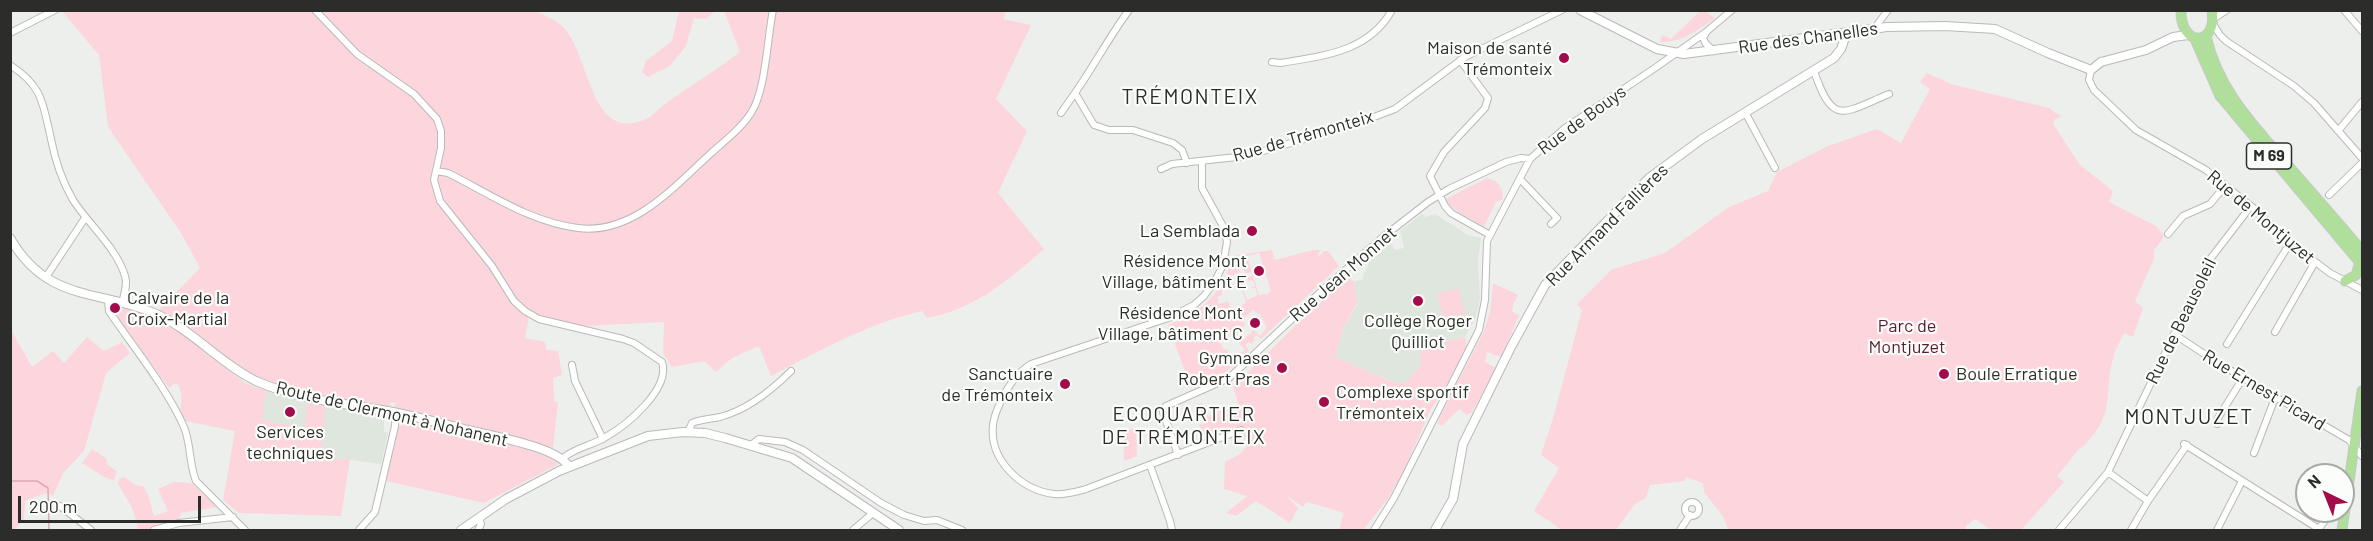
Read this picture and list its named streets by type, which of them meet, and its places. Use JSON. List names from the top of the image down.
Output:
{
  "streets": {
    "main road": ["M 69"],
    "street": [
      "Rue des Chanelles",
      "Rue de Bouys",
      "Rue de Trémonteix",
      "Rue de Montjuzet",
      "Rue Armand Fallières",
      "Rue Jean Monnet",
      "Rue de Beausoleil",
      "Rue Ernest Picard",
      "Route de Clermont à Nohanent"
    ]
  },
  "crossings": [
    ["Rue des Chanelles", "Rue de Bouys"],
    ["Rue des Chanelles", "Rue de Montjuzet"],
    ["Rue des Chanelles", "Rue Armand Fallières"],
    ["Rue de Bouys", "Rue Jean Monnet"],
    ["Rue de Montjuzet", "Rue de Beausoleil"],
    ["Rue de Beausoleil", "Rue Ernest Picard"]
  ],
  "districts": ["TRÉMONTEIX", "ECOQUARTIER DE TRÉMONTEIX", "MONTJUZET"],
  "parks": ["Parc de Montjuzet"],
  "places": [
    "Maison de santé Trémonteix",
    "La Semblada",
    "Résidence Mont Village, bâtiment E",
    "Collège Roger Quilliot",
    "Calvaire de la Croix-Martial",
    "Résidence Mont Village, bâtiment C",
    "Gymnase Robert Pras",
    "Boule Erratique",
    "Sanctuaire de Trémonteix",
    "Complexe sportif Trémonteix",
    "Services techniques"
  ],
  "scale_bar": "200 m",
  "north": "top left"
}
